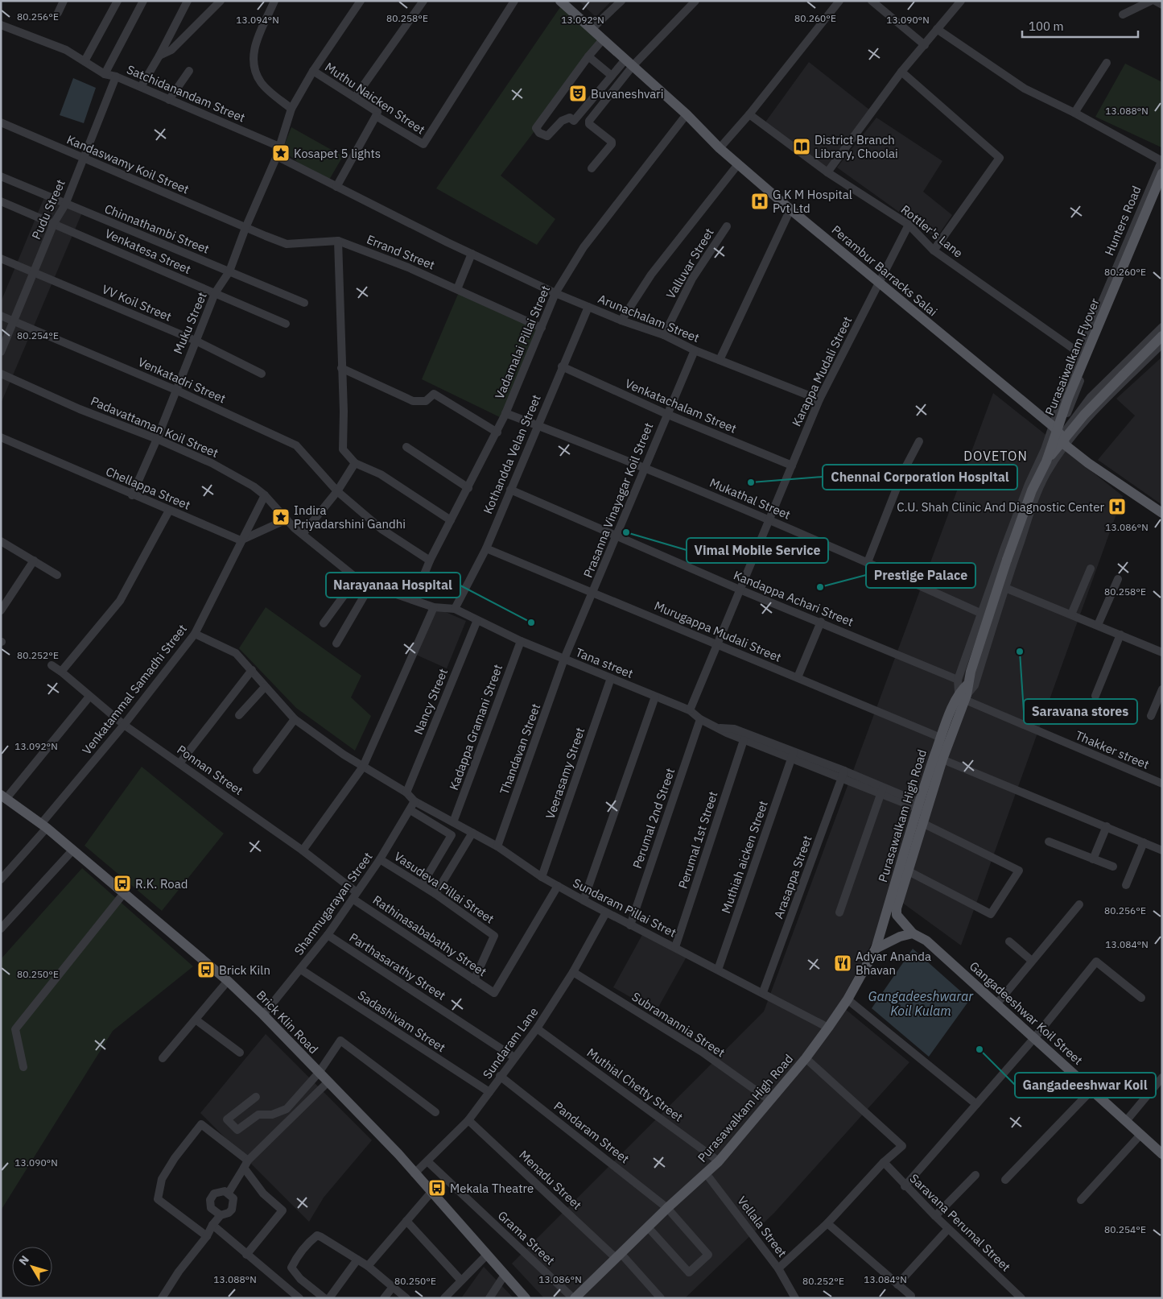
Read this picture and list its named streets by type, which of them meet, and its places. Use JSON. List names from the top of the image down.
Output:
{
  "streets": {
    "main road": [
      "Perambur Barracks Salai",
      "Purasaiwalkam Flyover",
      "Purasawalkam High Road",
      "Gangadeeshwar Koil Street",
      "Brick Klin Road"
    ],
    "street": [
      "Satchidanandam Street",
      "Muthu Naicken Street",
      "Kandaswamy Koil Street",
      "Pudu Street",
      "Hunters Road",
      "Chinnathambi Street",
      "Rottler's Lane",
      "Venkatesa Street",
      "Errand Street",
      "Valluvar Street",
      "VV Koil Street",
      "Arunachalam Street",
      "Muku Street",
      "Vadamalai Pillai Street",
      "Karappa Mudali Street",
      "Venkatadri Street",
      "Venkatachalam Street",
      "Padavattaman Koil Street",
      "Kothandda Velan Street",
      "Chellappa Street",
      "Mukathal Street",
      "Prasanna Vinayagar Koil Street",
      "Kandappa Achari Street",
      "Murugappa Mudali Street",
      "Tana street",
      "Venkatammal Samadhi Street",
      "Nancy Street",
      "Kadappa Gramani Street",
      "Thandavan Street",
      "Thakker street",
      "Ponnan Street",
      "Veerasamy Street",
      "Perumal 2nd Street",
      "Perumal 1st Street",
      "Muthiah aicken Street",
      "Arasappa Street",
      "Vasudeva Pillai Street",
      "Shanmugarayan Street",
      "Sundaram Pillai Stret",
      "Rathinasababathy Street",
      "Parthasarathy Street",
      "Sadashivam Street",
      "Subramannia Street",
      "Sundaram Lane",
      "Muthial Chetty Street",
      "Pandaram Street",
      "Menadu Street",
      "Saravana Perumal Street",
      "Vellala Street",
      "Grama Street"
    ]
  },
  "crossings": [
    ["Satchidanandam Street", "Pudu Street"],
    ["Kandaswamy Koil Street", "Pudu Street"],
    ["Kandaswamy Koil Street", "Errand Street"],
    ["Kandaswamy Koil Street", "Muku Street"],
    ["Pudu Street", "Chinnathambi Street"],
    ["Pudu Street", "Venkatesa Street"],
    ["Pudu Street", "VV Koil Street"],
    ["Pudu Street", "Venkatadri Street"],
    ["Hunters Road", "Rottler's Lane"],
    ["Hunters Road", "Perambur Barracks Salai"],
    ["Hunters Road", "Mukathal Street"],
    ["Hunters Road", "Kandappa Achari Street"],
    ["Chinnathambi Street", "Muku Street"],
    ["Rottler's Lane", "Karappa Mudali Street"],
    ["Venkatesa Street", "Muku Street"],
    ["Errand Street", "Muku Street"],
    ["Errand Street", "Vadamalai Pillai Street"],
    ["Valluvar Street", "Arunachalam Street"],
    ["Perambur Barracks Salai", "Vadamalai Pillai Street"],
    ["Perambur Barracks Salai", "Karappa Mudali Street"],
    ["VV Koil Street", "Muku Street"],
    ["Arunachalam Street", "Vadamalai Pillai Street"],
    ["Arunachalam Street", "Karappa Mudali Street"],
    ["Arunachalam Street", "Kothandda Velan Street"],
    ["Arunachalam Street", "Prasanna Vinayagar Koil Street"],
    ["Muku Street", "Venkatadri Street"],
    ["Muku Street", "Padavattaman Koil Street"],
    ["Muku Street", "Chellappa Street"],
    ["Vadamalai Pillai Street", "Venkatadri Street"],
    ["Vadamalai Pillai Street", "Mukathal Street"],
    ["Vadamalai Pillai Street", "Tana street"],
    ["Purasaiwalkam Flyover", "Thakker street"],
    ["Purasaiwalkam Flyover", "Purasawalkam High Road"],
    ["Karappa Mudali Street", "Venkatachalam Street"],
    ["Karappa Mudali Street", "Mukathal Street"],
    ["Karappa Mudali Street", "Kandappa Achari Street"],
    ["Karappa Mudali Street", "Murugappa Mudali Street"],
    ["Karappa Mudali Street", "Tana street"],
    ["Venkatachalam Street", "Kothandda Velan Street"],
    ["Venkatachalam Street", "Prasanna Vinayagar Koil Street"],
    ["Padavattaman Koil Street", "Tana street"],
    ["Padavattaman Koil Street", "Venkatammal Samadhi Street"],
    ["Kothandda Velan Street", "Mukathal Street"],
    ["Kothandda Velan Street", "Kandappa Achari Street"],
    ["Kothandda Velan Street", "Murugappa Mudali Street"],
    ["Kothandda Velan Street", "Tana street"],
    ["Chellappa Street", "Venkatammal Samadhi Street"],
    ["Mukathal Street", "Prasanna Vinayagar Koil Street"],
    ["Prasanna Vinayagar Koil Street", "Kandappa Achari Street"],
    ["Prasanna Vinayagar Koil Street", "Murugappa Mudali Street"],
    ["Prasanna Vinayagar Koil Street", "Tana street"],
    ["Prasanna Vinayagar Koil Street", "Thandavan Street"],
    ["Murugappa Mudali Street", "Purasawalkam High Road"],
    ["Tana street", "Nancy Street"],
    ["Tana street", "Kadappa Gramani Street"],
    ["Tana street", "Thandavan Street"],
    ["Tana street", "Veerasamy Street"],
    ["Tana street", "Perumal 2nd Street"],
    ["Tana street", "Perumal 1st Street"],
    ["Tana street", "Muthiah aicken Street"],
    ["Venkatammal Samadhi Street", "Ponnan Street"],
    ["Venkatammal Samadhi Street", "Sundaram Pillai Stret"],
    ["Venkatammal Samadhi Street", "Brick Klin Road"],
    ["Nancy Street", "Sundaram Pillai Stret"],
    ["Kadappa Gramani Street", "Sundaram Pillai Stret"],
    ["Thandavan Street", "Sundaram Pillai Stret"],
    ["Thakker street", "Purasawalkam High Road"],
    ["Ponnan Street", "Shanmugarayan Street"],
    ["Ponnan Street", "Rathinasababathy Street"],
    ["Veerasamy Street", "Sundaram Pillai Stret"],
    ["Purasawalkam High Road", "Sundaram Pillai Stret"],
    ["Purasawalkam High Road", "Gangadeeshwar Koil Street"],
    ["Purasawalkam High Road", "Subramannia Street"],
    ["Purasawalkam High Road", "Muthial Chetty Street"],
    ["Purasawalkam High Road", "Pandaram Street"],
    ["Purasawalkam High Road", "Menadu Street"],
    ["Purasawalkam High Road", "Vellala Street"],
    ["Purasawalkam High Road", "Grama Street"],
    ["Perumal 2nd Street", "Sundaram Pillai Stret"],
    ["Perumal 1st Street", "Sundaram Pillai Stret"],
    ["Muthiah aicken Street", "Sundaram Pillai Stret"],
    ["Arasappa Street", "Sundaram Pillai Stret"],
    ["Vasudeva Pillai Street", "Shanmugarayan Street"],
    ["Vasudeva Pillai Street", "Rathinasababathy Street"],
    ["Shanmugarayan Street", "Sundaram Pillai Stret"],
    ["Shanmugarayan Street", "Rathinasababathy Street"],
    ["Shanmugarayan Street", "Parthasarathy Street"],
    ["Shanmugarayan Street", "Sadashivam Street"],
    ["Shanmugarayan Street", "Brick Klin Road"],
    ["Sundaram Pillai Stret", "Rathinasababathy Street"],
    ["Sundaram Pillai Stret", "Sundaram Lane"],
    ["Parthasarathy Street", "Sundaram Lane"],
    ["Sadashivam Street", "Sundaram Lane"],
    ["Brick Klin Road", "Sundaram Lane"],
    ["Subramannia Street", "Sundaram Lane"],
    ["Sundaram Lane", "Muthial Chetty Street"],
    ["Sundaram Lane", "Pandaram Street"],
    ["Sundaram Lane", "Menadu Street"],
    ["Sundaram Lane", "Grama Street"]
  ],
  "districts": ["DOVETON"],
  "water": ["Gangadeeshwarar Koil Kulam"],
  "places": {
    "theatre": ["Buvaneshvari"],
    "library": ["District Branch Library, Choolai"],
    "place": ["Kosapet 5 lights", "Indira Priyadarshini Gandhi"],
    "hospital": ["G K M Hospital Pvt Ltd", "C.U. Shah Clinic And Diagnostic Center"],
    "other": [
      "Chennai Corporation Hospital",
      "Vimal Mobile Service",
      "Prestige Palace",
      "Narayanaa Hospital",
      "Saravana stores",
      "Gangadeeshwar Koil"
    ],
    "bus stop": ["R.K. Road", "Brick Kiln", "Mekala Theatre"],
    "restaurant": ["Adyar Ananda Bhavan"]
  },
  "scale_bar": "100 m",
  "north": "top left",
  "coordinates": [
    "80.256°E",
    "80.258°E",
    "80.260°E",
    "13.094°N",
    "13.092°N",
    "13.090°N",
    "13.088°N",
    "80.254°E",
    "13.086°N",
    "80.252°E",
    "13.084°N",
    "80.250°E"
  ]
}
